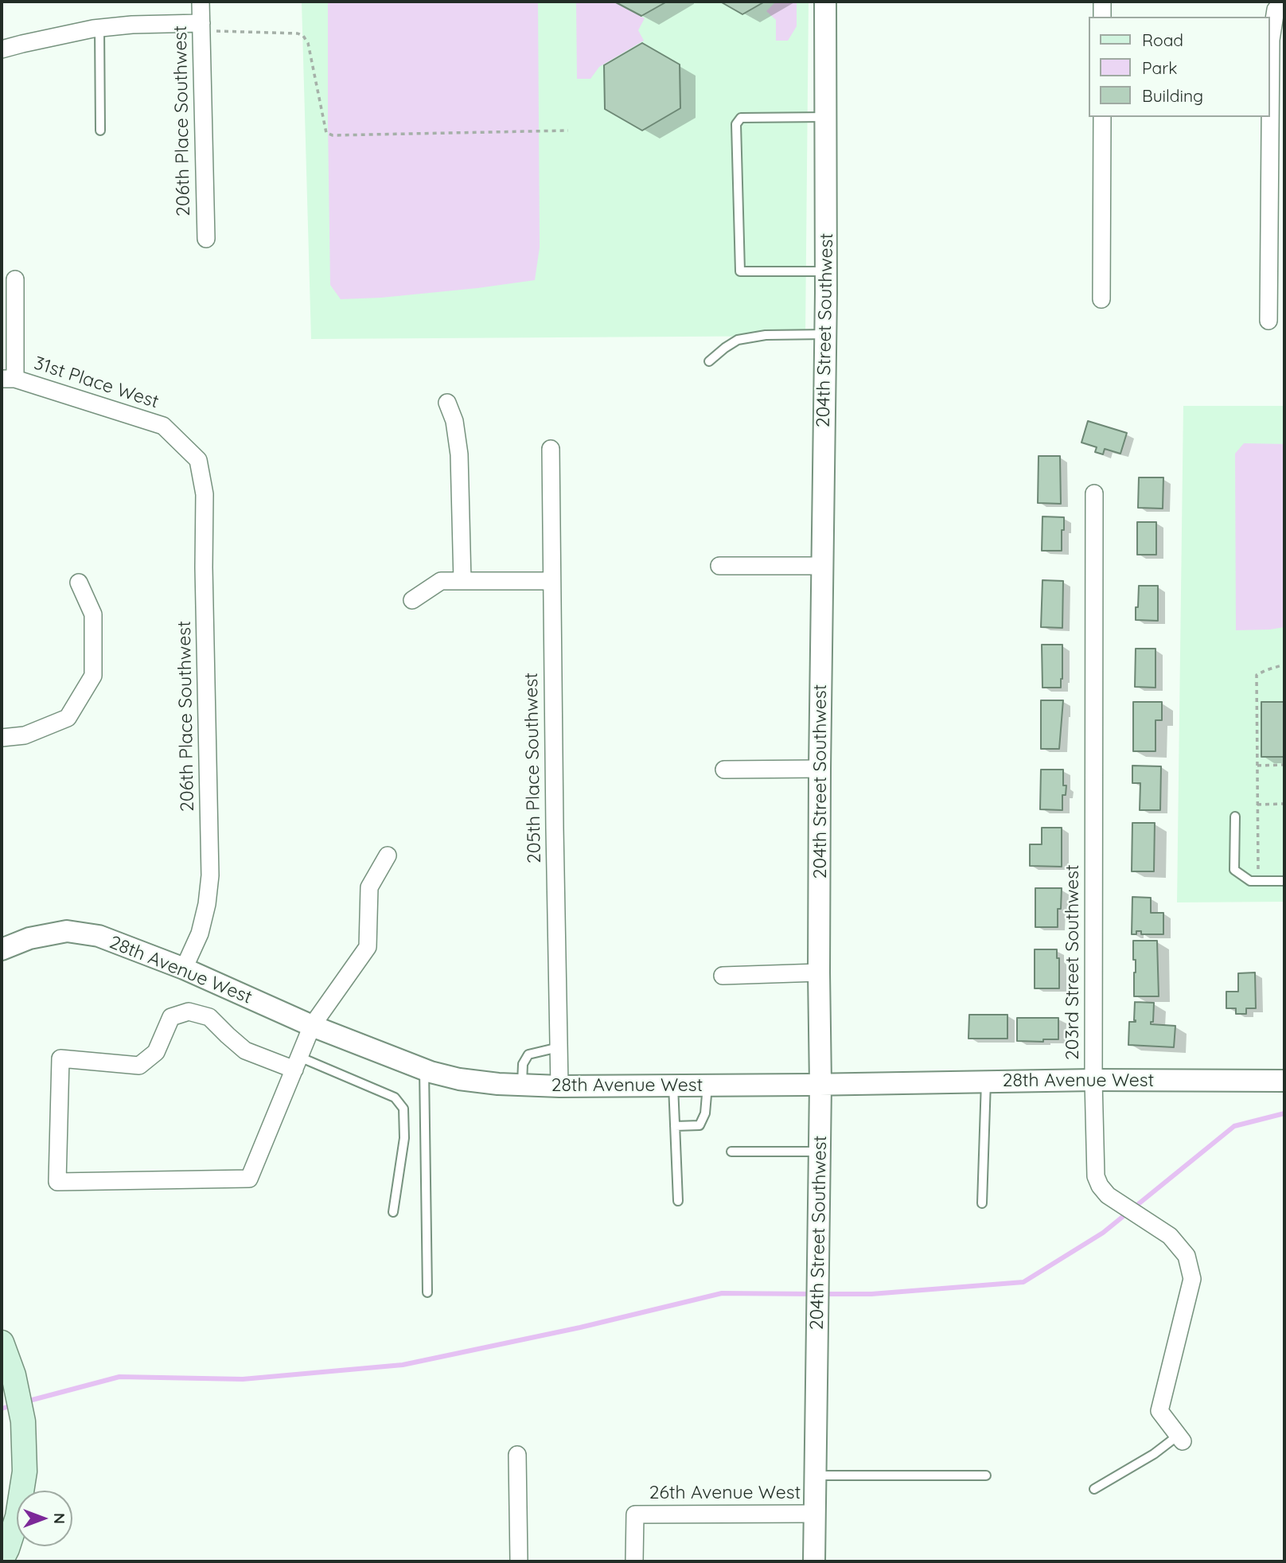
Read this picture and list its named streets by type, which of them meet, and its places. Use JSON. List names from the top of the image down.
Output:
{
  "streets": {
    "street": [
      "206th Place Southwest",
      "204th Street Southwest",
      "31st Place West",
      "205th Place Southwest",
      "203rd Street Southwest",
      "28th Avenue West",
      "26th Avenue West"
    ]
  },
  "crossings": [
    ["206th Place Southwest", "31st Place West"],
    ["206th Place Southwest", "28th Avenue West"],
    ["204th Street Southwest", "28th Avenue West"],
    ["204th Street Southwest", "26th Avenue West"],
    ["205th Place Southwest", "28th Avenue West"],
    ["203rd Street Southwest", "28th Avenue West"]
  ],
  "legend": ["Road", "Park", "Building"],
  "north": "right"
}
